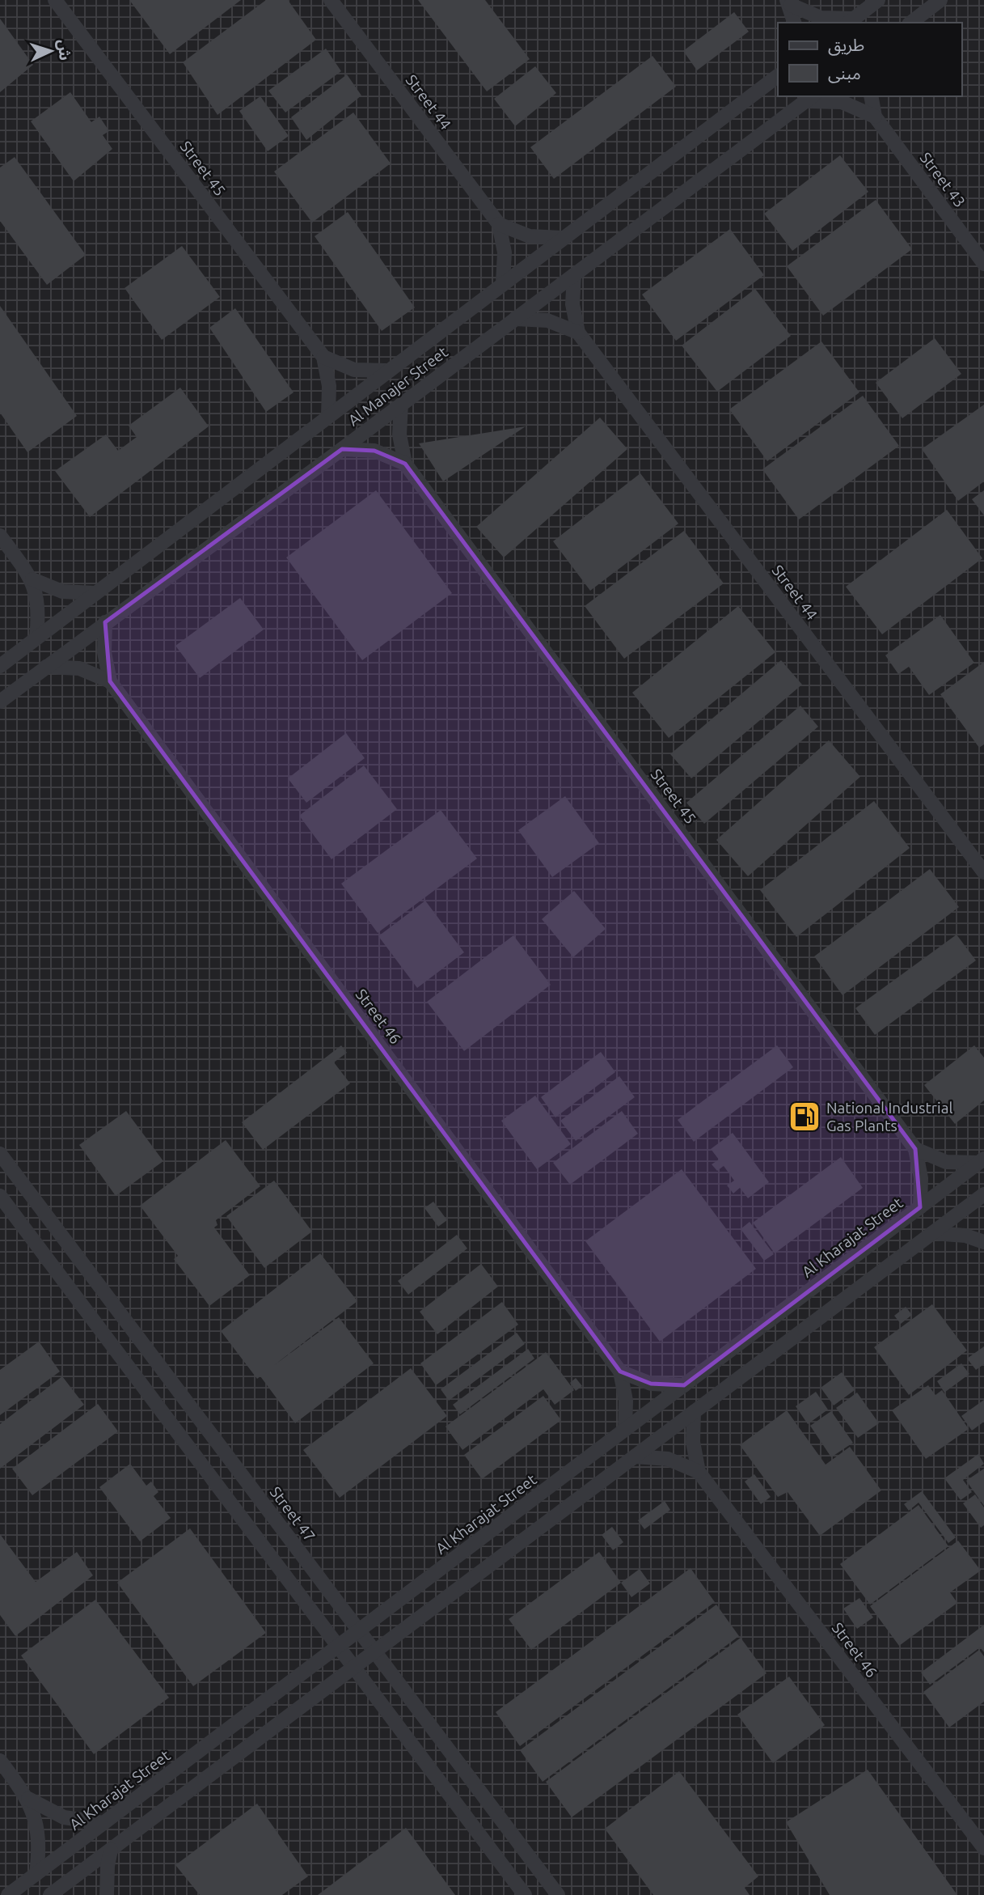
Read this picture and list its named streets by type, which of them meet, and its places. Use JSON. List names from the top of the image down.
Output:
{
  "streets": {
    "street": [
      "Street 44",
      "Street 45",
      "Street 43",
      "Al Manajer Street",
      "Street 46",
      "Al Kharajat Street",
      "Street 47"
    ]
  },
  "crossings": [
    ["Street 44", "Al Manajer Street"],
    ["Street 45", "Al Manajer Street"],
    ["Street 45", "Al Kharajat Street"],
    ["Street 43", "Al Manajer Street"],
    ["Al Manajer Street", "Street 46"],
    ["Street 46", "Al Kharajat Street"],
    ["Al Kharajat Street", "Street 47"]
  ],
  "places": {
    "fuel station": ["National Industrial Gas Plants"]
  },
  "legend": ["طريق", "مبنى"],
  "north": "right"
}
